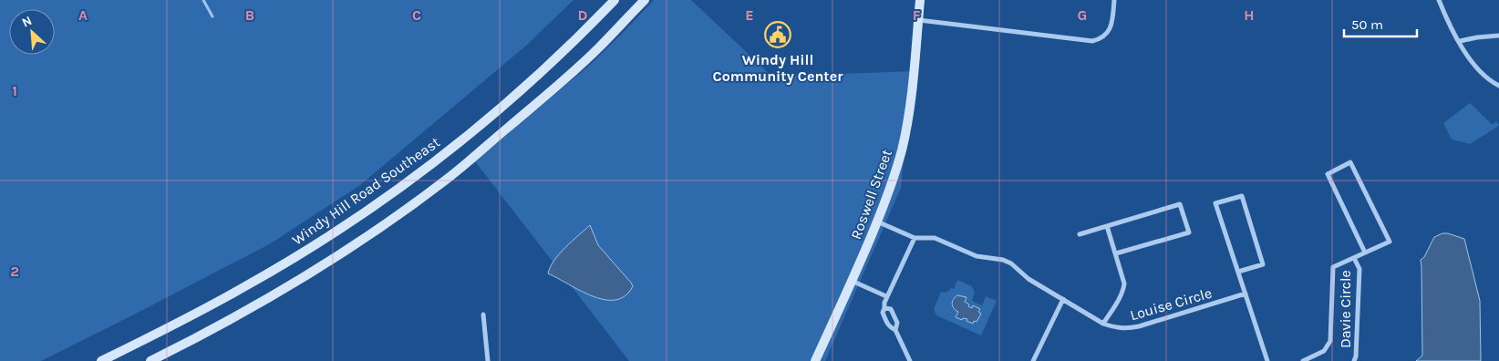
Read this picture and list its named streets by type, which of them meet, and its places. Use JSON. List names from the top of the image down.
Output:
{
  "streets": {
    "main road": ["Windy Hill Road Southeast", "Roswell Street"],
    "street": ["Louise Circle", "Davie Circle"]
  },
  "places": {
    "public building": ["Windy Hill Community Center"]
  },
  "scale_bar": "50 m",
  "north": "top left",
  "grid": {
    "columns": [
      "A",
      "B",
      "C",
      "D",
      "E",
      "F",
      "G",
      "H"
    ],
    "rows": ["1", "2"]
  }
}
